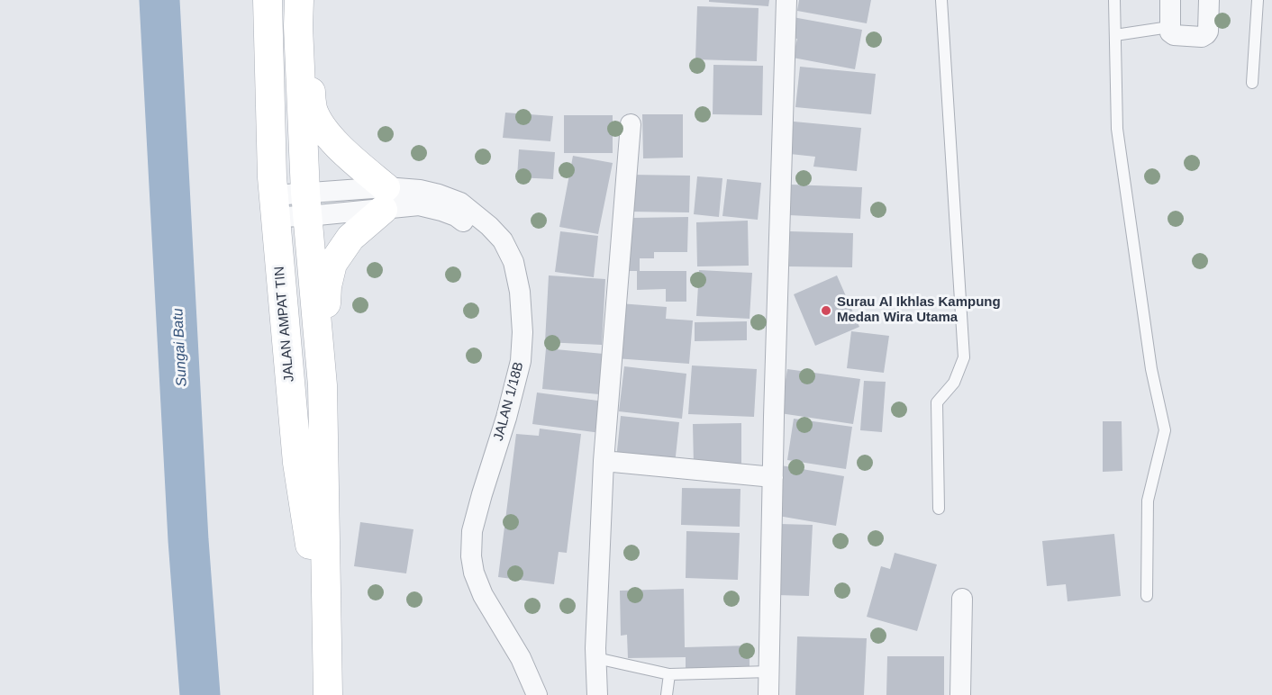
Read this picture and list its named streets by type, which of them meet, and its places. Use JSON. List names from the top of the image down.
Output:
{
  "streets": {
    "street": ["JALAN AMPAT TIN", "JALAN 1/18B"]
  },
  "crossings": [
    ["JALAN AMPAT TIN", "JALAN 1/18B"]
  ],
  "water": ["Sungai Batu"],
  "places": ["Surau Al Ikhlas Kampung Medan Wira Utama"]
}
